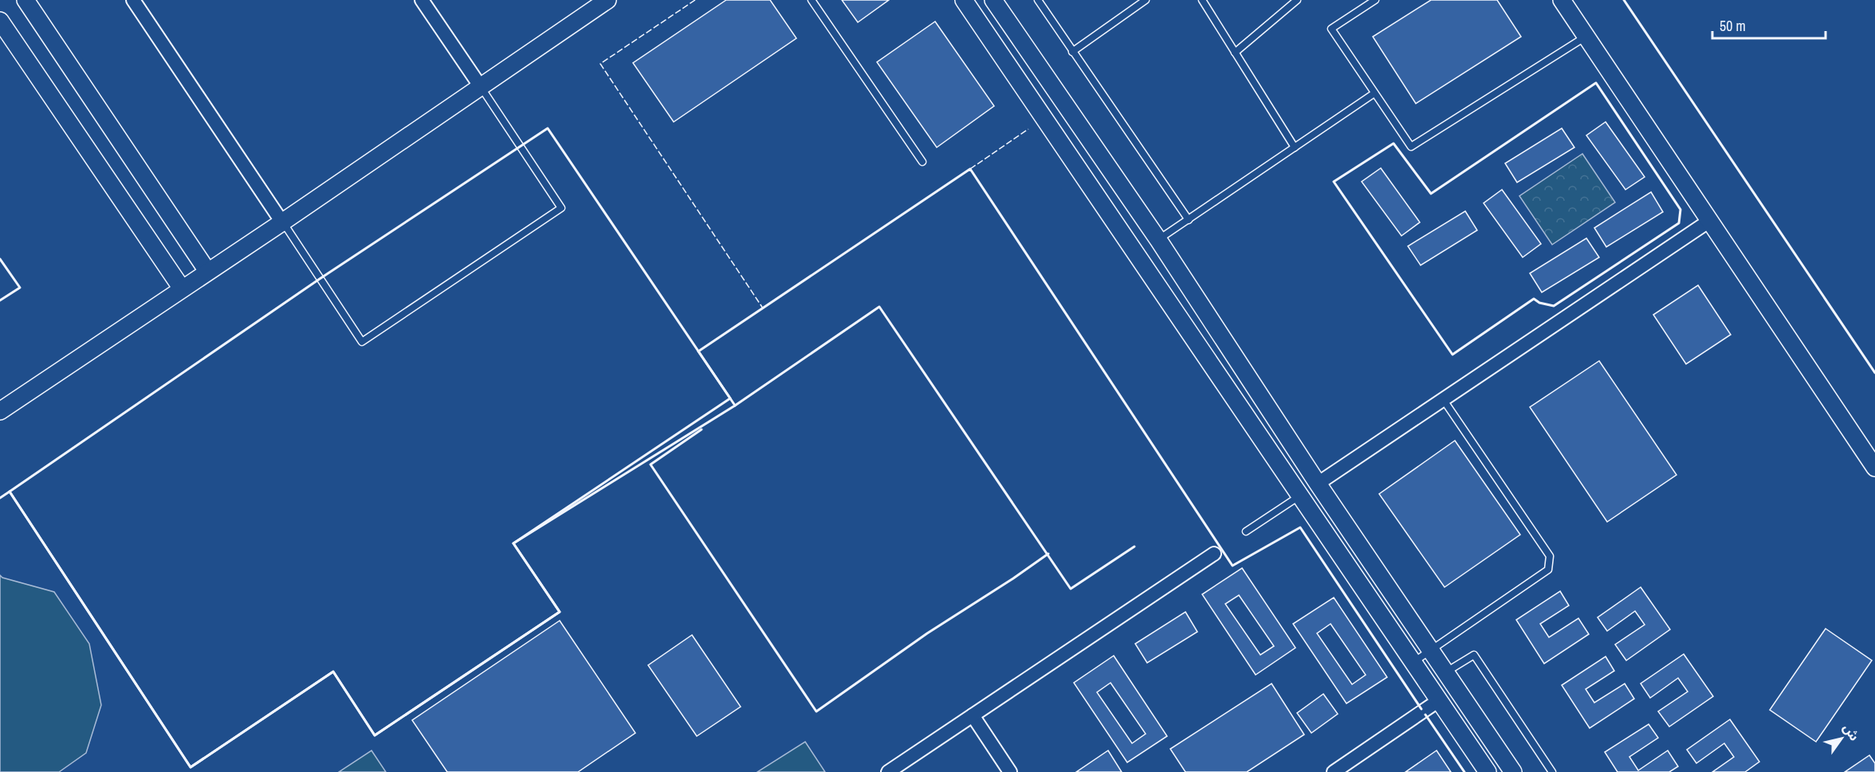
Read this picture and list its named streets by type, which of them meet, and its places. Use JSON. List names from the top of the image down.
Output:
{
  "scale_bar": "50 m",
  "north": "top right"
}
